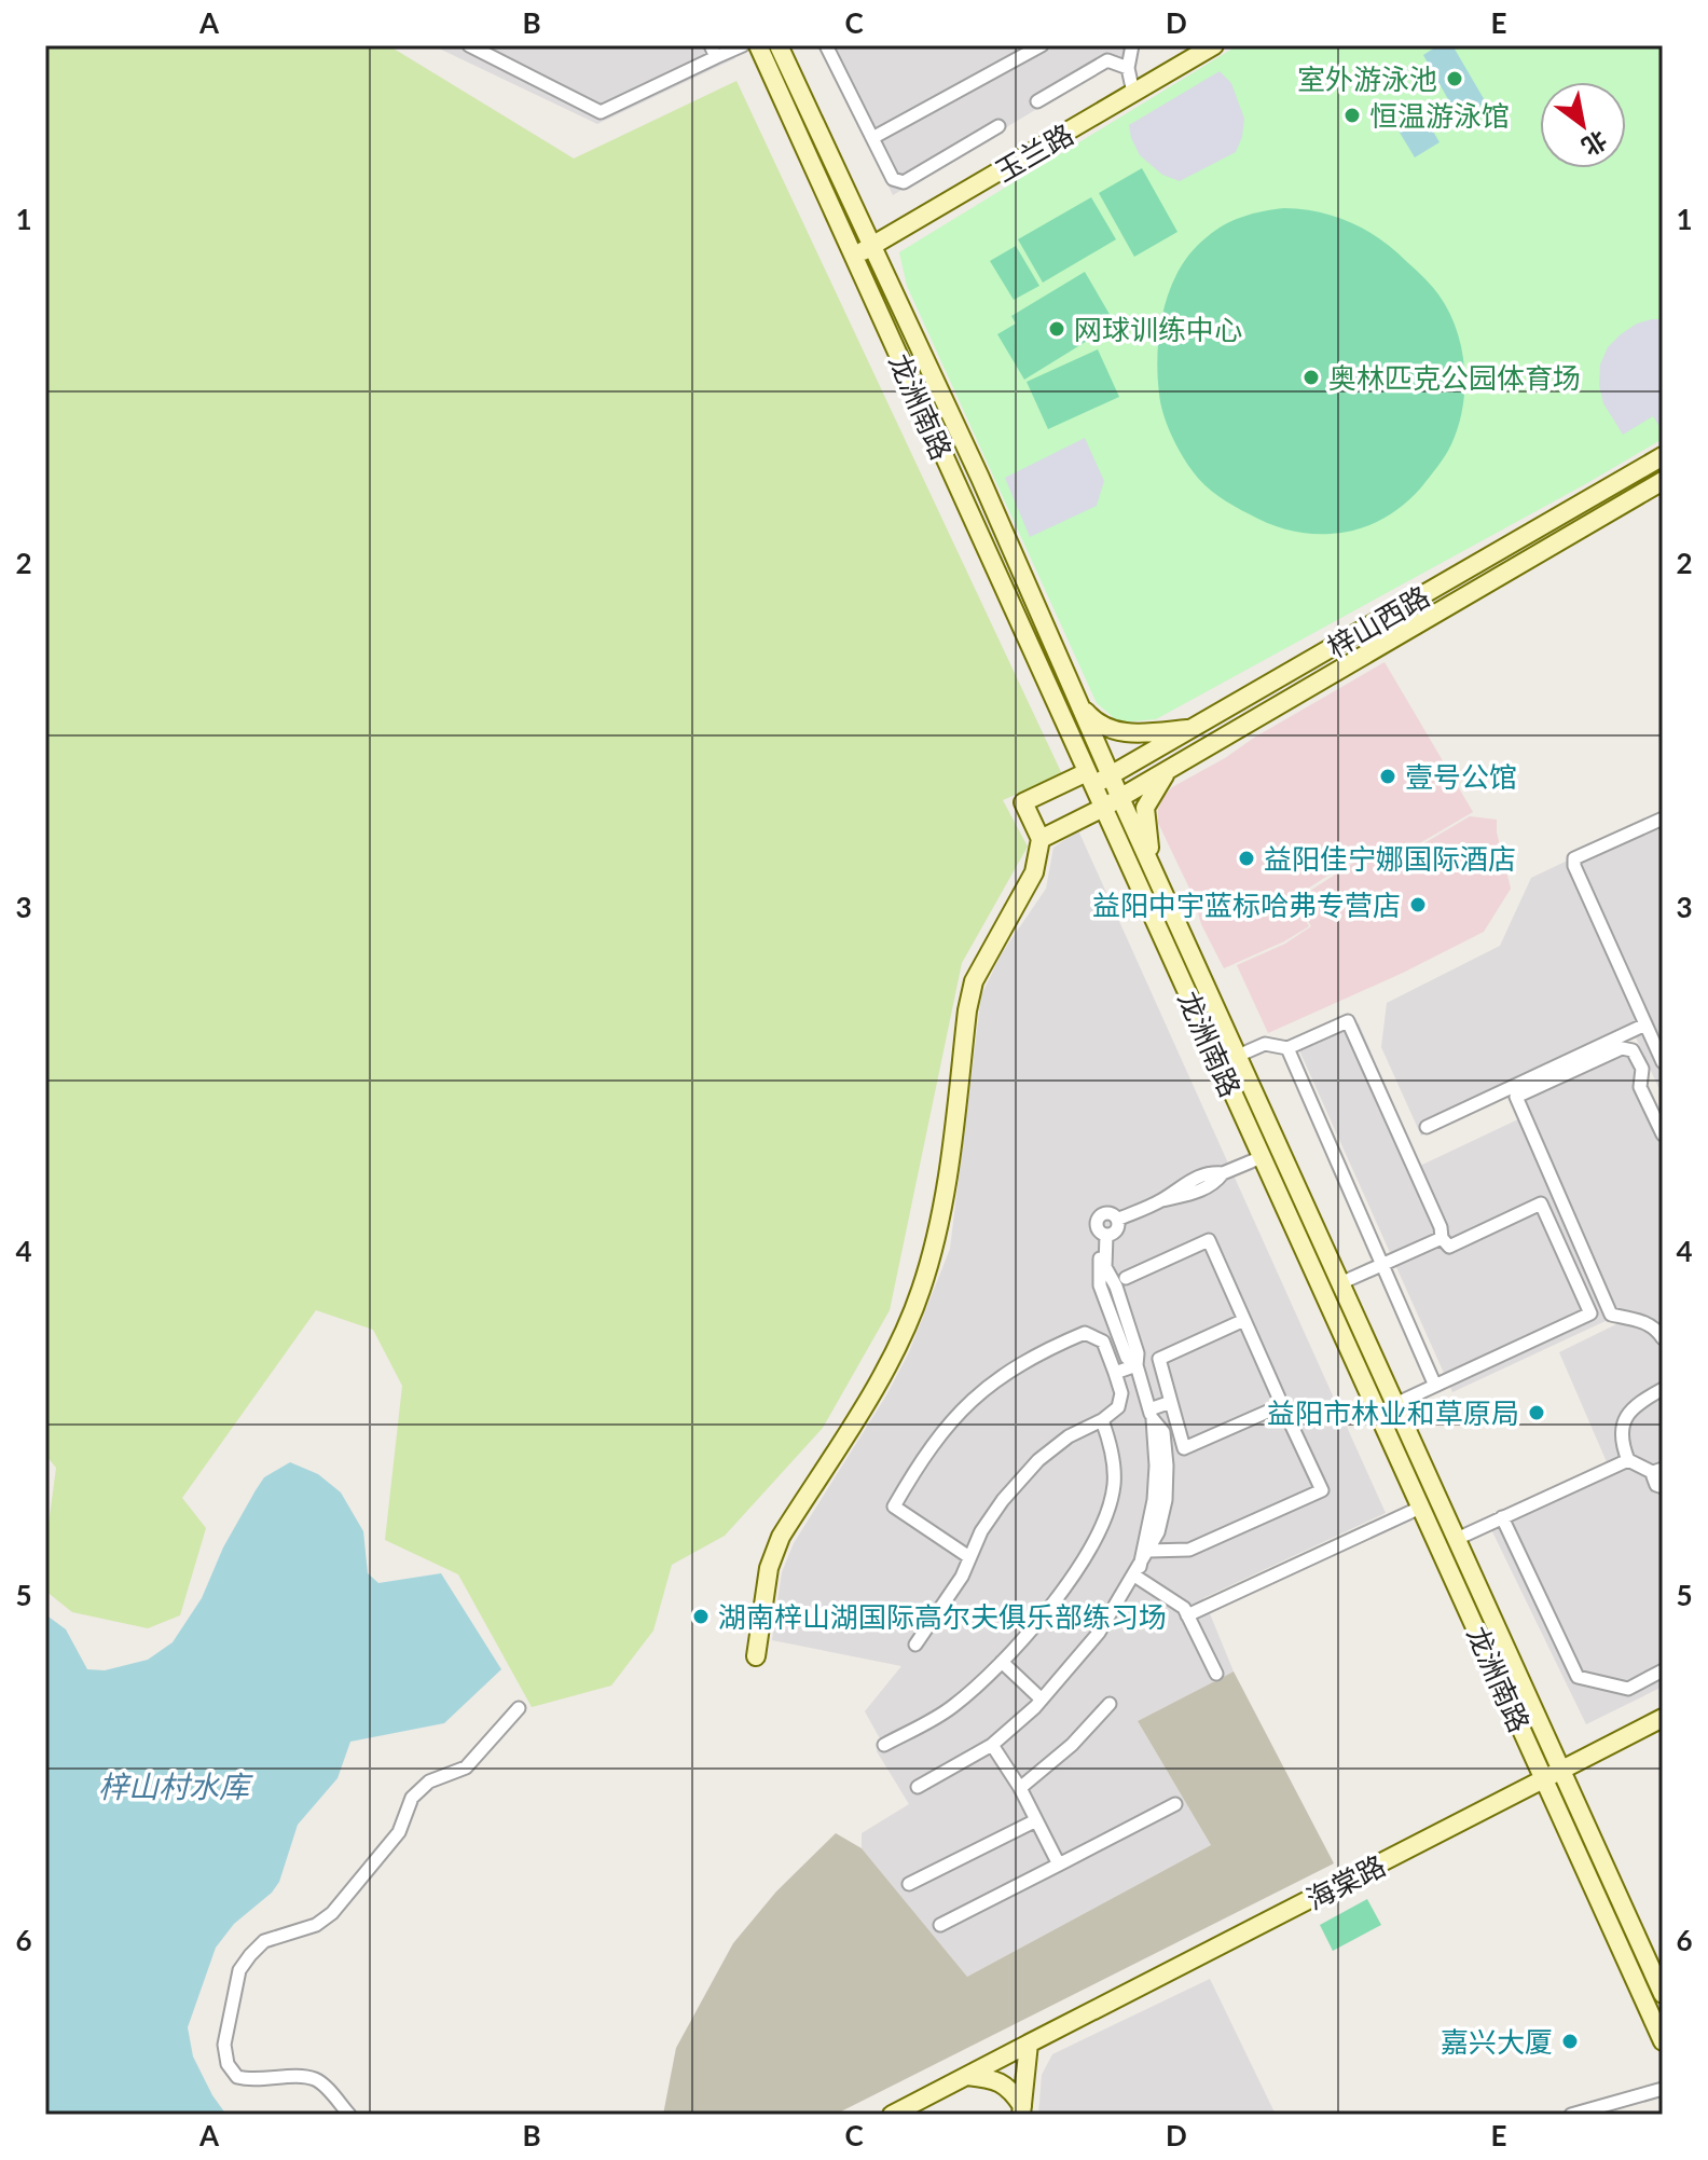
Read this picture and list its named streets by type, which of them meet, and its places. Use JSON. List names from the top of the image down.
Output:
{
  "streets": {
    "main road": [
      "玉兰路",
      "龙洲南路",
      "梓山西路",
      "海棠路"
    ]
  },
  "crossings": [
    ["玉兰路", "龙洲南路"],
    ["龙洲南路", "梓山西路"],
    ["龙洲南路", "海棠路"]
  ],
  "water": ["梓山村水库"],
  "places": [
    "室外游泳池",
    "恒温游泳馆",
    "网球训练中心",
    "奥林匹克公园体育场",
    "壹号公馆",
    "益阳佳宁娜国际酒店",
    "益阳中宇蓝标哈弗专营店",
    "益阳市林业和草原局",
    "湖南梓山湖国际高尔夫俱乐部练习场",
    "嘉兴大厦"
  ],
  "north": "bottom right",
  "grid": {
    "columns": [
      "A",
      "B",
      "C",
      "D",
      "E"
    ],
    "rows": [
      "1",
      "2",
      "3",
      "4",
      "5",
      "6"
    ]
  }
}
